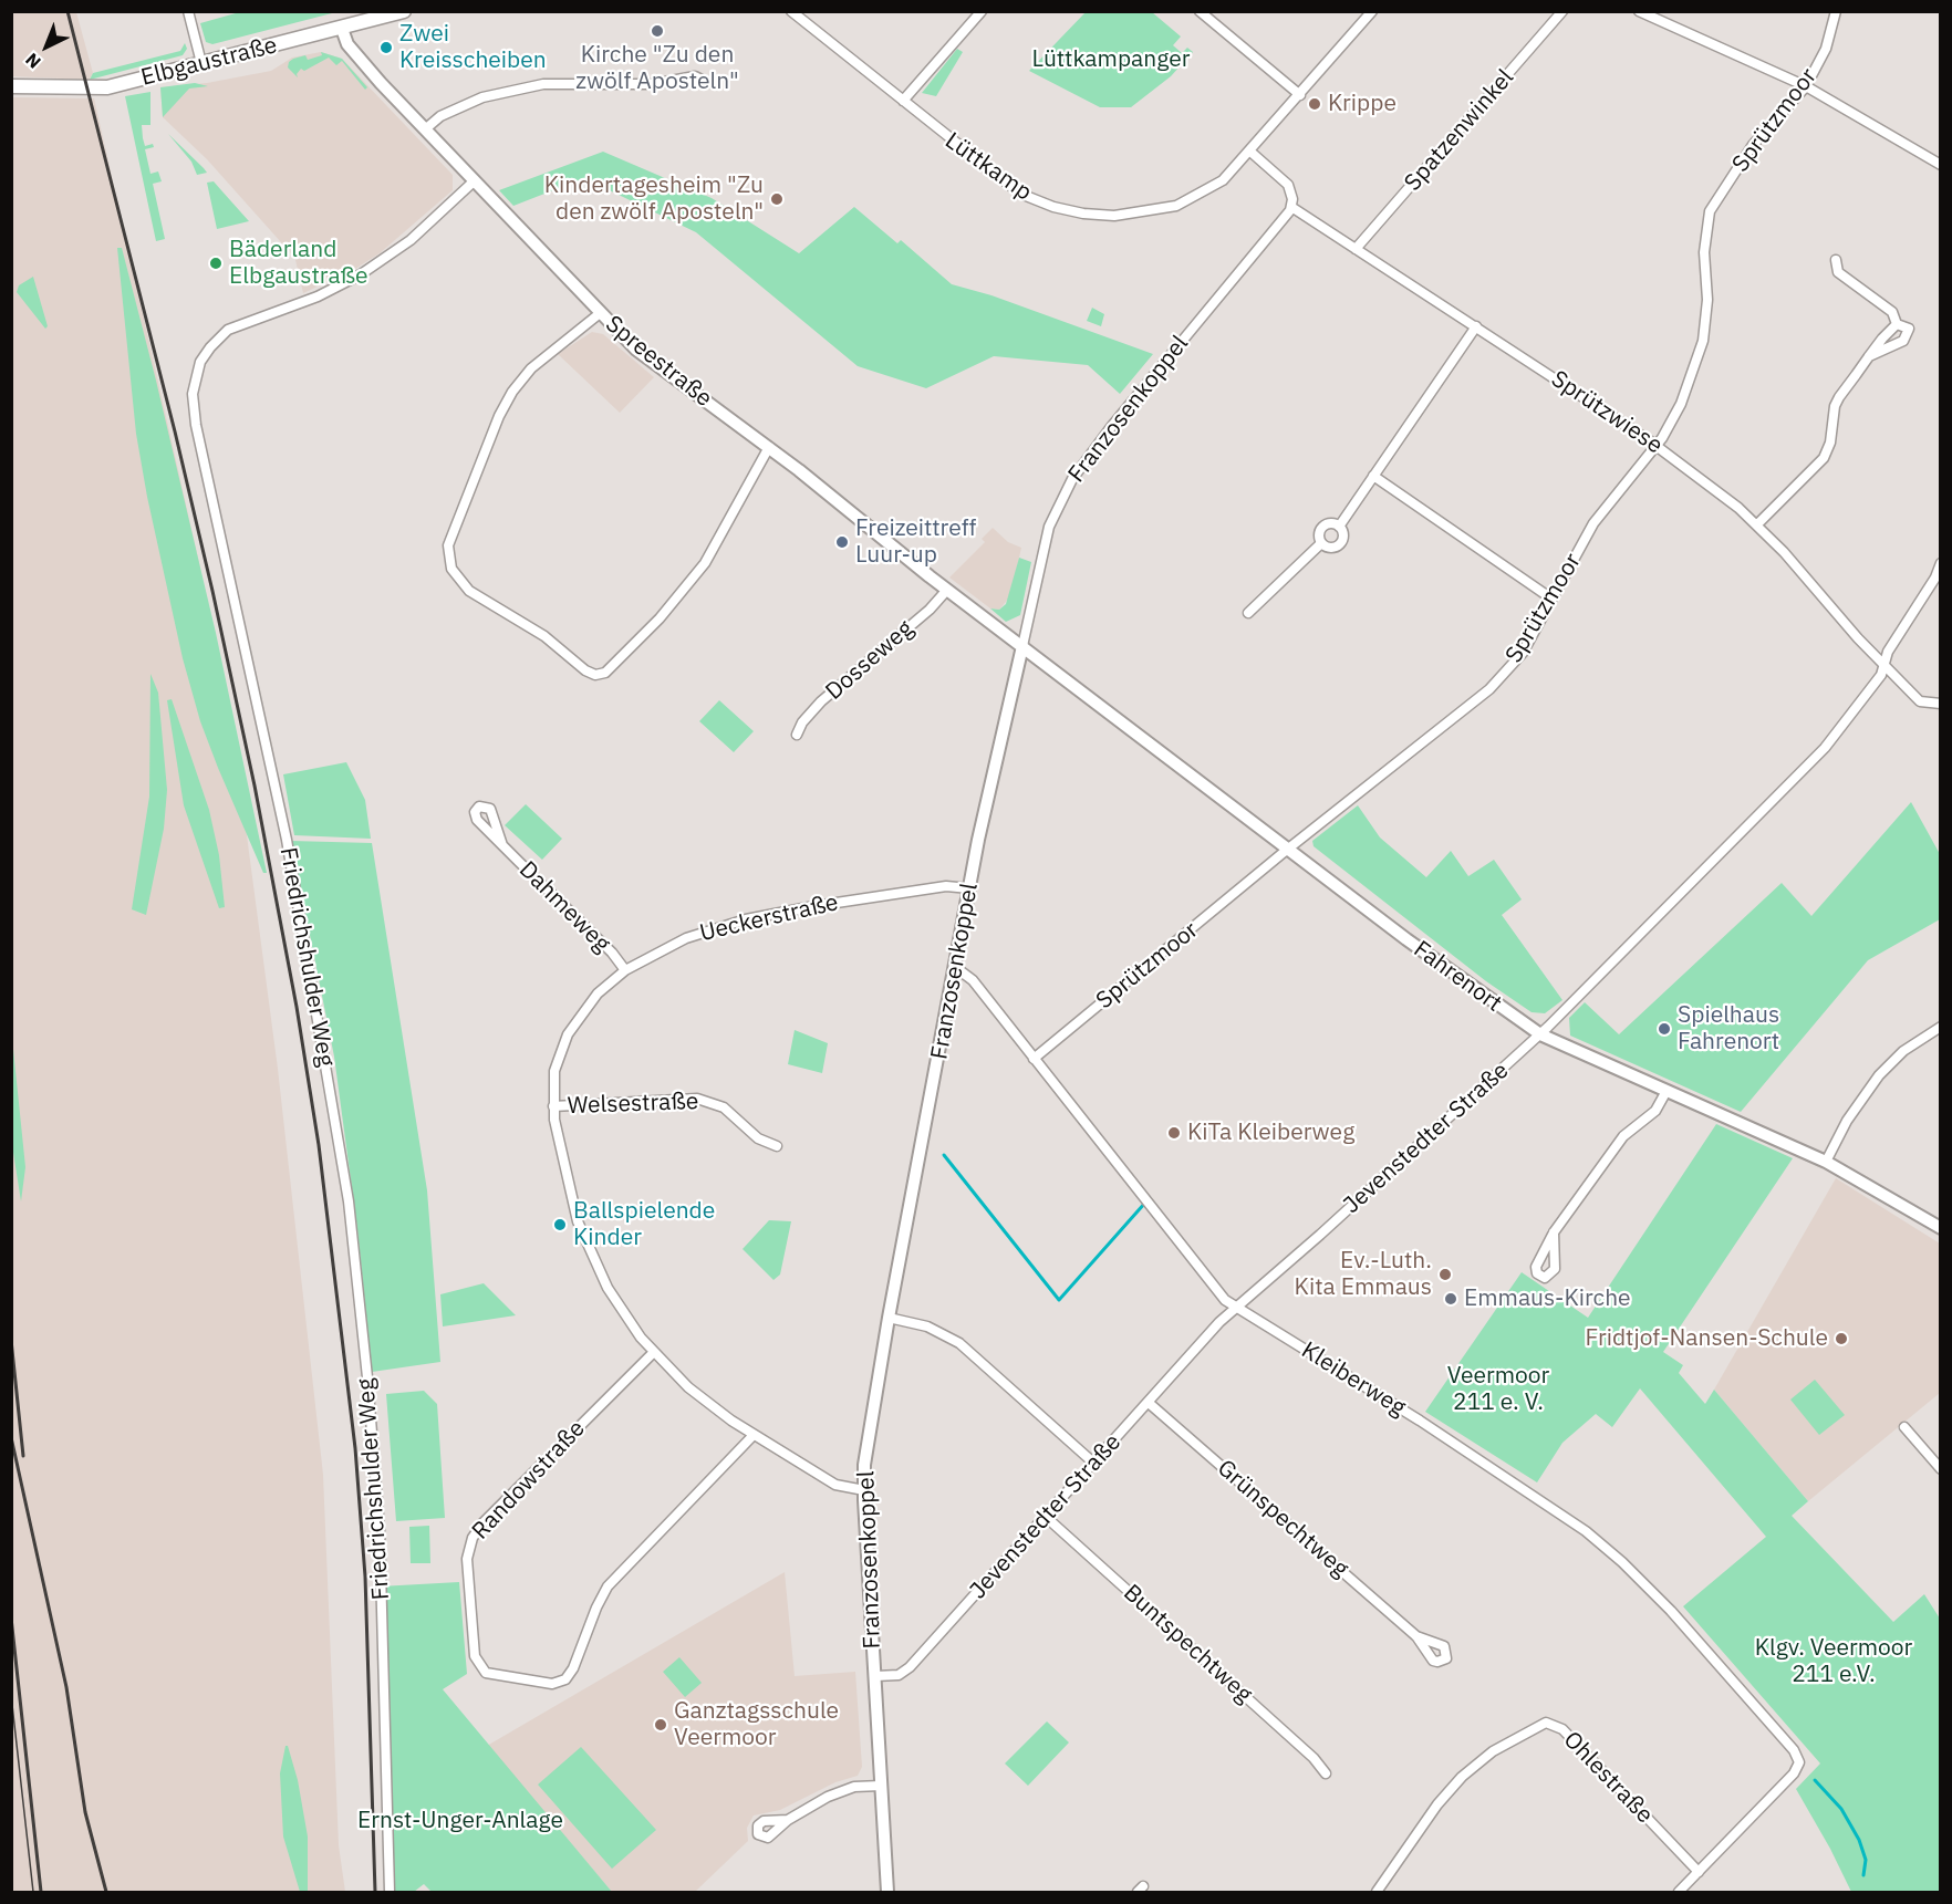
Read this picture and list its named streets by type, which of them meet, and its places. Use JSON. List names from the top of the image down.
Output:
{
  "streets": {
    "main road": ["Elbgaustraße"],
    "street": [
      "Sprützmoor",
      "Spatzenwinkel",
      "Lüttkamp",
      "Spreestraße",
      "Franzosenkoppel",
      "Sprützwiese",
      "Dosseweg",
      "Dahmeweg",
      "Ueckerstraße",
      "Friedrichshulder Weg",
      "Fahrenort",
      "Welsestraße",
      "Jevenstedter Straße",
      "Kleiberweg",
      "Randowstraße",
      "Grünspechtweg",
      "Buntspechtweg",
      "Ohlestraße"
    ]
  },
  "crossings": [
    ["Elbgaustraße", "Spreestraße"],
    ["Sprützmoor", "Sprützwiese"],
    ["Sprützmoor", "Fahrenort"],
    ["Sprützmoor", "Kleiberweg"],
    ["Spatzenwinkel", "Sprützwiese"],
    ["Spreestraße", "Franzosenkoppel"],
    ["Spreestraße", "Dosseweg"],
    ["Spreestraße", "Friedrichshulder Weg"],
    ["Spreestraße", "Fahrenort"],
    ["Franzosenkoppel", "Sprützwiese"],
    ["Franzosenkoppel", "Ueckerstraße"],
    ["Franzosenkoppel", "Fahrenort"],
    ["Franzosenkoppel", "Jevenstedter Straße"],
    ["Franzosenkoppel", "Kleiberweg"],
    ["Sprützwiese", "Jevenstedter Straße"],
    ["Dahmeweg", "Ueckerstraße"],
    ["Ueckerstraße", "Welsestraße"],
    ["Ueckerstraße", "Randowstraße"],
    ["Fahrenort", "Jevenstedter Straße"],
    ["Jevenstedter Straße", "Kleiberweg"],
    ["Jevenstedter Straße", "Grünspechtweg"],
    ["Jevenstedter Straße", "Buntspechtweg"],
    ["Kleiberweg", "Ohlestraße"]
  ],
  "parks": [
    "Lüttkampanger",
    "Veermoor 211 e. V.",
    "Klgv. Veermoor 211 e.V.",
    "Ernst-Unger-Anlage"
  ],
  "places": [
    "Kirche \"Zu den zwölf Aposteln\"",
    "Zwei Kreisscheiben",
    "Krippe",
    "Kindertagesheim \"Zu den zwölf Aposteln\"",
    "Bäderland Elbgaustraße",
    "Freizeittreff Luur-up",
    "Spielhaus Fahrenort",
    "KiTa Kleiberweg",
    "Ballspielende Kinder",
    "Ev.-Luth. Kita Emmaus",
    "Emmaus-Kirche",
    "Fridtjof-Nansen-Schule",
    "Ganztagsschule Veermoor"
  ],
  "north": "bottom left"
}
